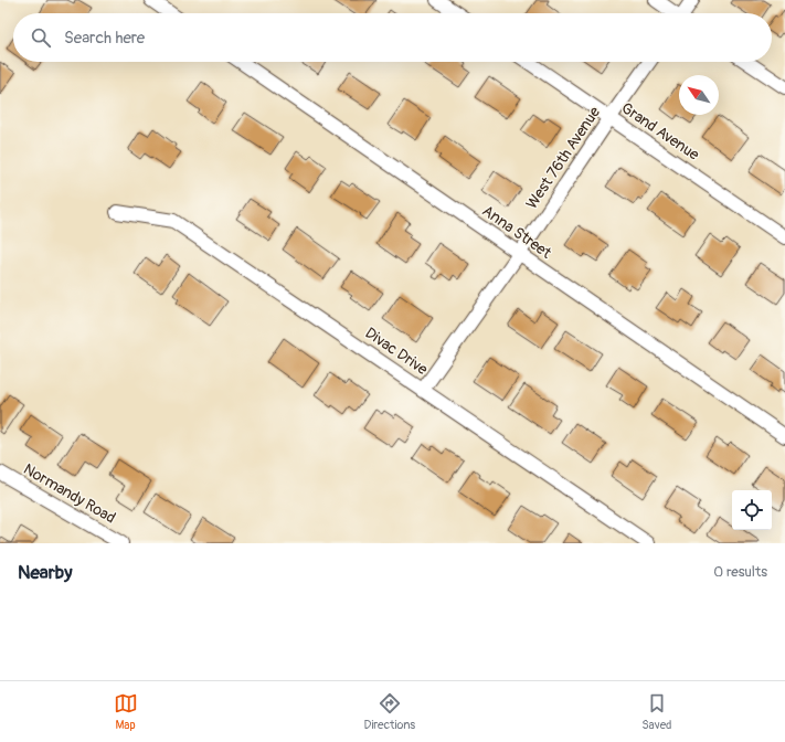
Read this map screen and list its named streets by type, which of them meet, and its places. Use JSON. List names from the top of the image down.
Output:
{
  "streets": {
    "street": [
      "Grand Avenue",
      "West 76th Avenue",
      "Anna Street",
      "Divac Drive",
      "Normandy Road"
    ]
  },
  "crossings": [
    ["Grand Avenue", "West 76th Avenue"],
    ["West 76th Avenue", "Anna Street"],
    ["West 76th Avenue", "Divac Drive"]
  ],
  "north": "top left",
  "page": {
    "search": "Search here",
    "heading": ["Nearby", "0 results"],
    "nav": ["Map", "Directions", "Saved"]
  }
}
